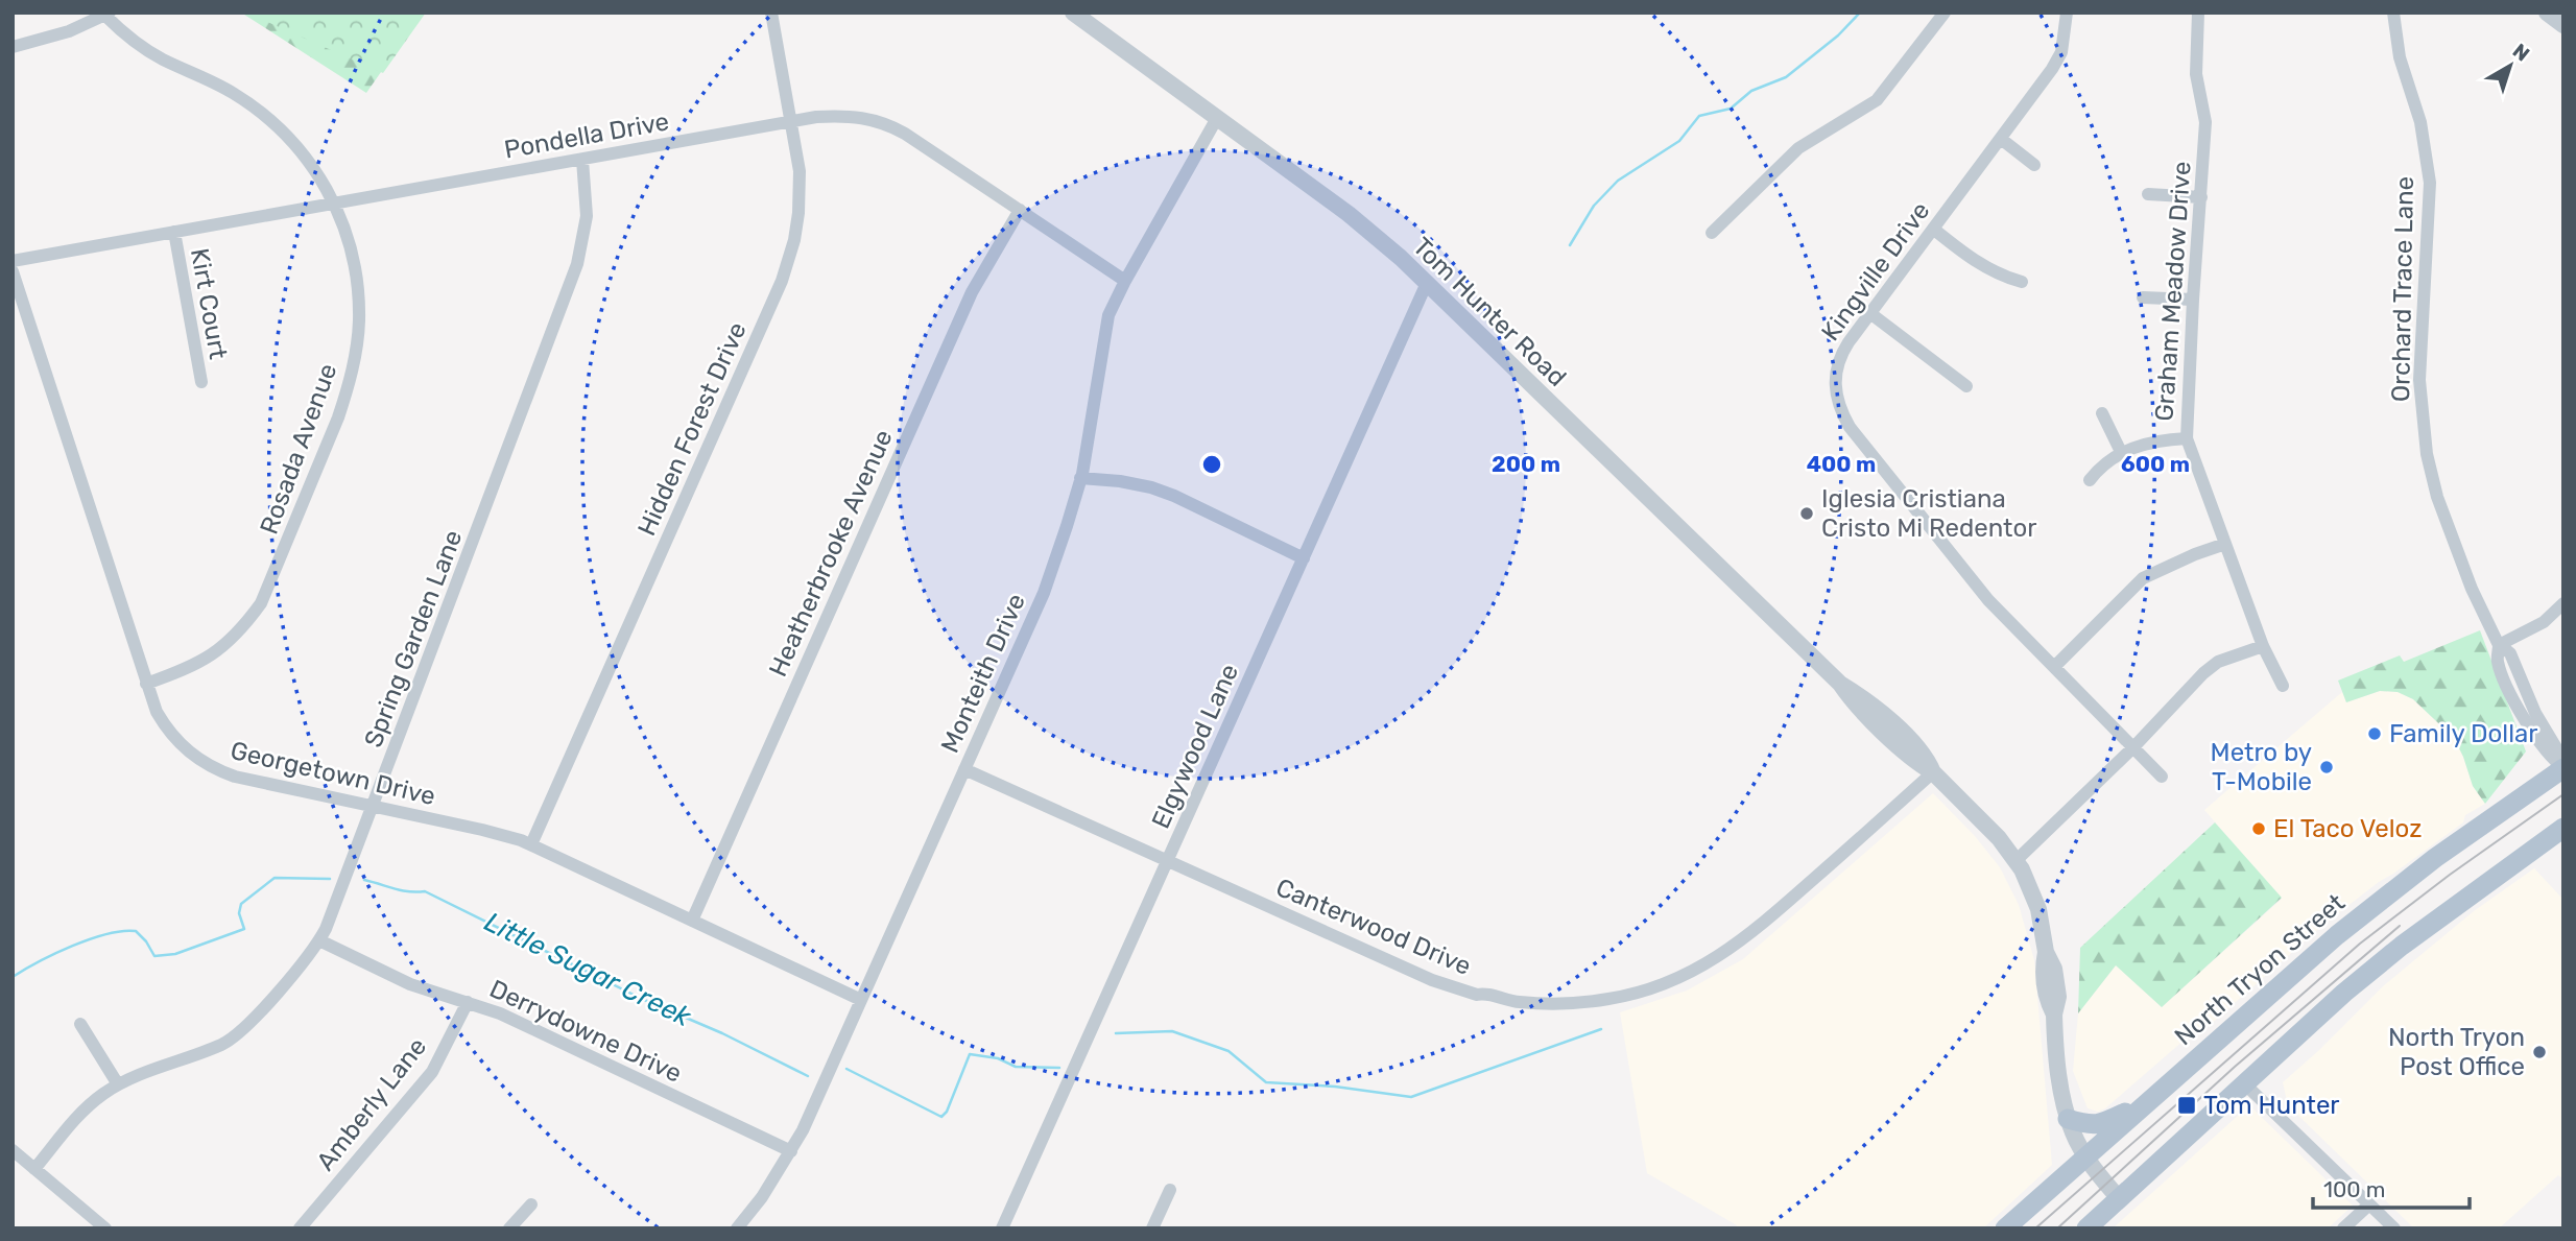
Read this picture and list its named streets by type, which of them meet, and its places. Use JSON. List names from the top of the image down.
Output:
{
  "streets": {
    "main road": ["North Tryon Street"],
    "street": [
      "Pondella Drive",
      "Kingville Drive",
      "Orchard Trace Lane",
      "Graham Meadow Drive",
      "Kirt Court",
      "Tom Hunter Road",
      "Hidden Forest Drive",
      "Rosada Avenue",
      "Heatherbrooke Avenue",
      "Spring Garden Lane",
      "Monteith Drive",
      "Elgywood Lane",
      "Georgetown Drive",
      "Canterwood Drive",
      "Derrydowne Drive",
      "Amberly Lane"
    ]
  },
  "crossings": [
    ["Pondella Drive", "Kirt Court"],
    ["Pondella Drive", "Hidden Forest Drive"],
    ["Pondella Drive", "Rosada Avenue"],
    ["Pondella Drive", "Heatherbrooke Avenue"],
    ["Pondella Drive", "Spring Garden Lane"],
    ["Pondella Drive", "Monteith Drive"],
    ["Orchard Trace Lane", "North Tryon Street"],
    ["Tom Hunter Road", "Monteith Drive"],
    ["Tom Hunter Road", "Elgywood Lane"],
    ["Tom Hunter Road", "Canterwood Drive"],
    ["Tom Hunter Road", "North Tryon Street"],
    ["Hidden Forest Drive", "Georgetown Drive"],
    ["Rosada Avenue", "Georgetown Drive"],
    ["Heatherbrooke Avenue", "Georgetown Drive"],
    ["Spring Garden Lane", "Georgetown Drive"],
    ["Spring Garden Lane", "Derrydowne Drive"],
    ["Monteith Drive", "Georgetown Drive"],
    ["Monteith Drive", "Canterwood Drive"],
    ["Monteith Drive", "Derrydowne Drive"],
    ["Elgywood Lane", "Canterwood Drive"],
    ["Derrydowne Drive", "Amberly Lane"]
  ],
  "water": ["Little Sugar Creek"],
  "places": {
    "other": [
      "Iglesia Cristiana Cristo Mi Redentor",
      "Family Dollar",
      "Metro by T-Mobile",
      "El Taco Veloz",
      "North Tryon Post Office"
    ],
    "transit": ["Tom Hunter"]
  },
  "scale_bar": "100 m",
  "north": "top right",
  "rings": ["200 m", "400 m", "600 m"]
}
